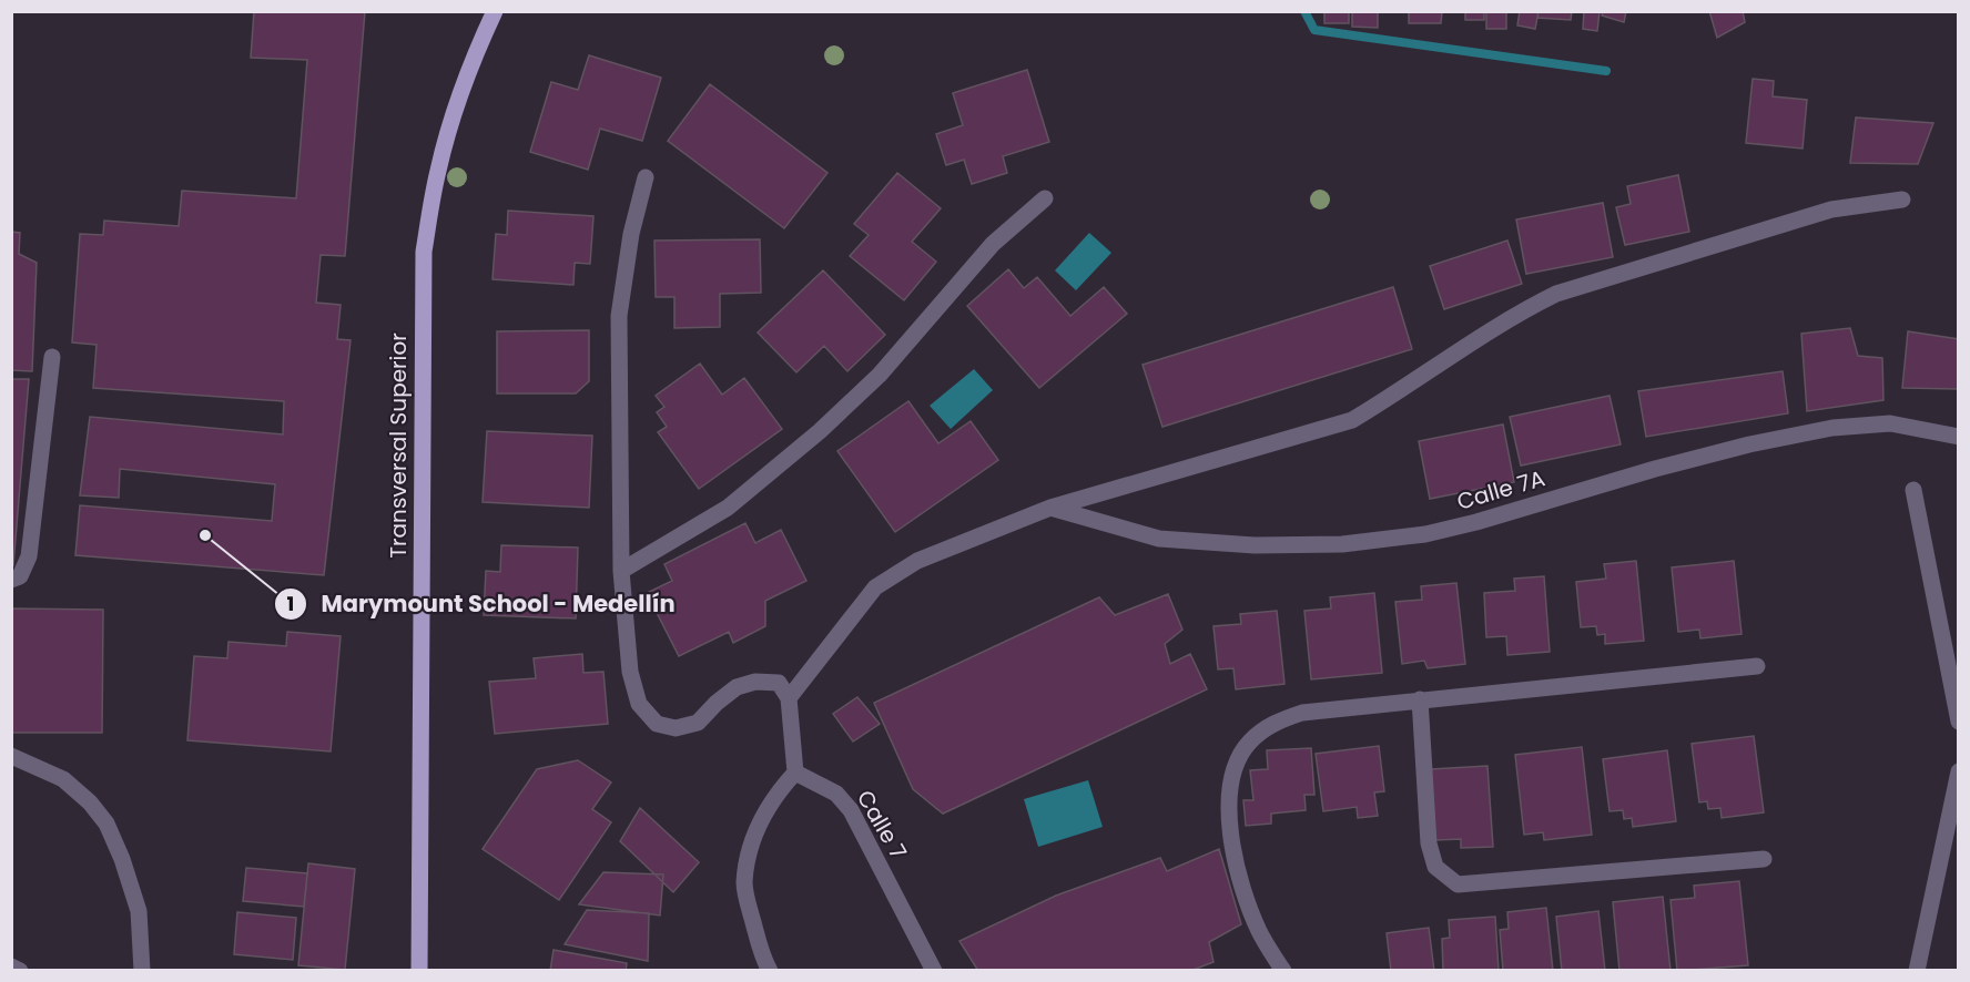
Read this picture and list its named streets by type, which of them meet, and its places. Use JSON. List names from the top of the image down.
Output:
{
  "streets": {
    "main road": ["Transversal Superior"],
    "street": ["Calle 7A", "Calle 7"]
  },
  "places": ["Marymount School - Medellín"]
}
